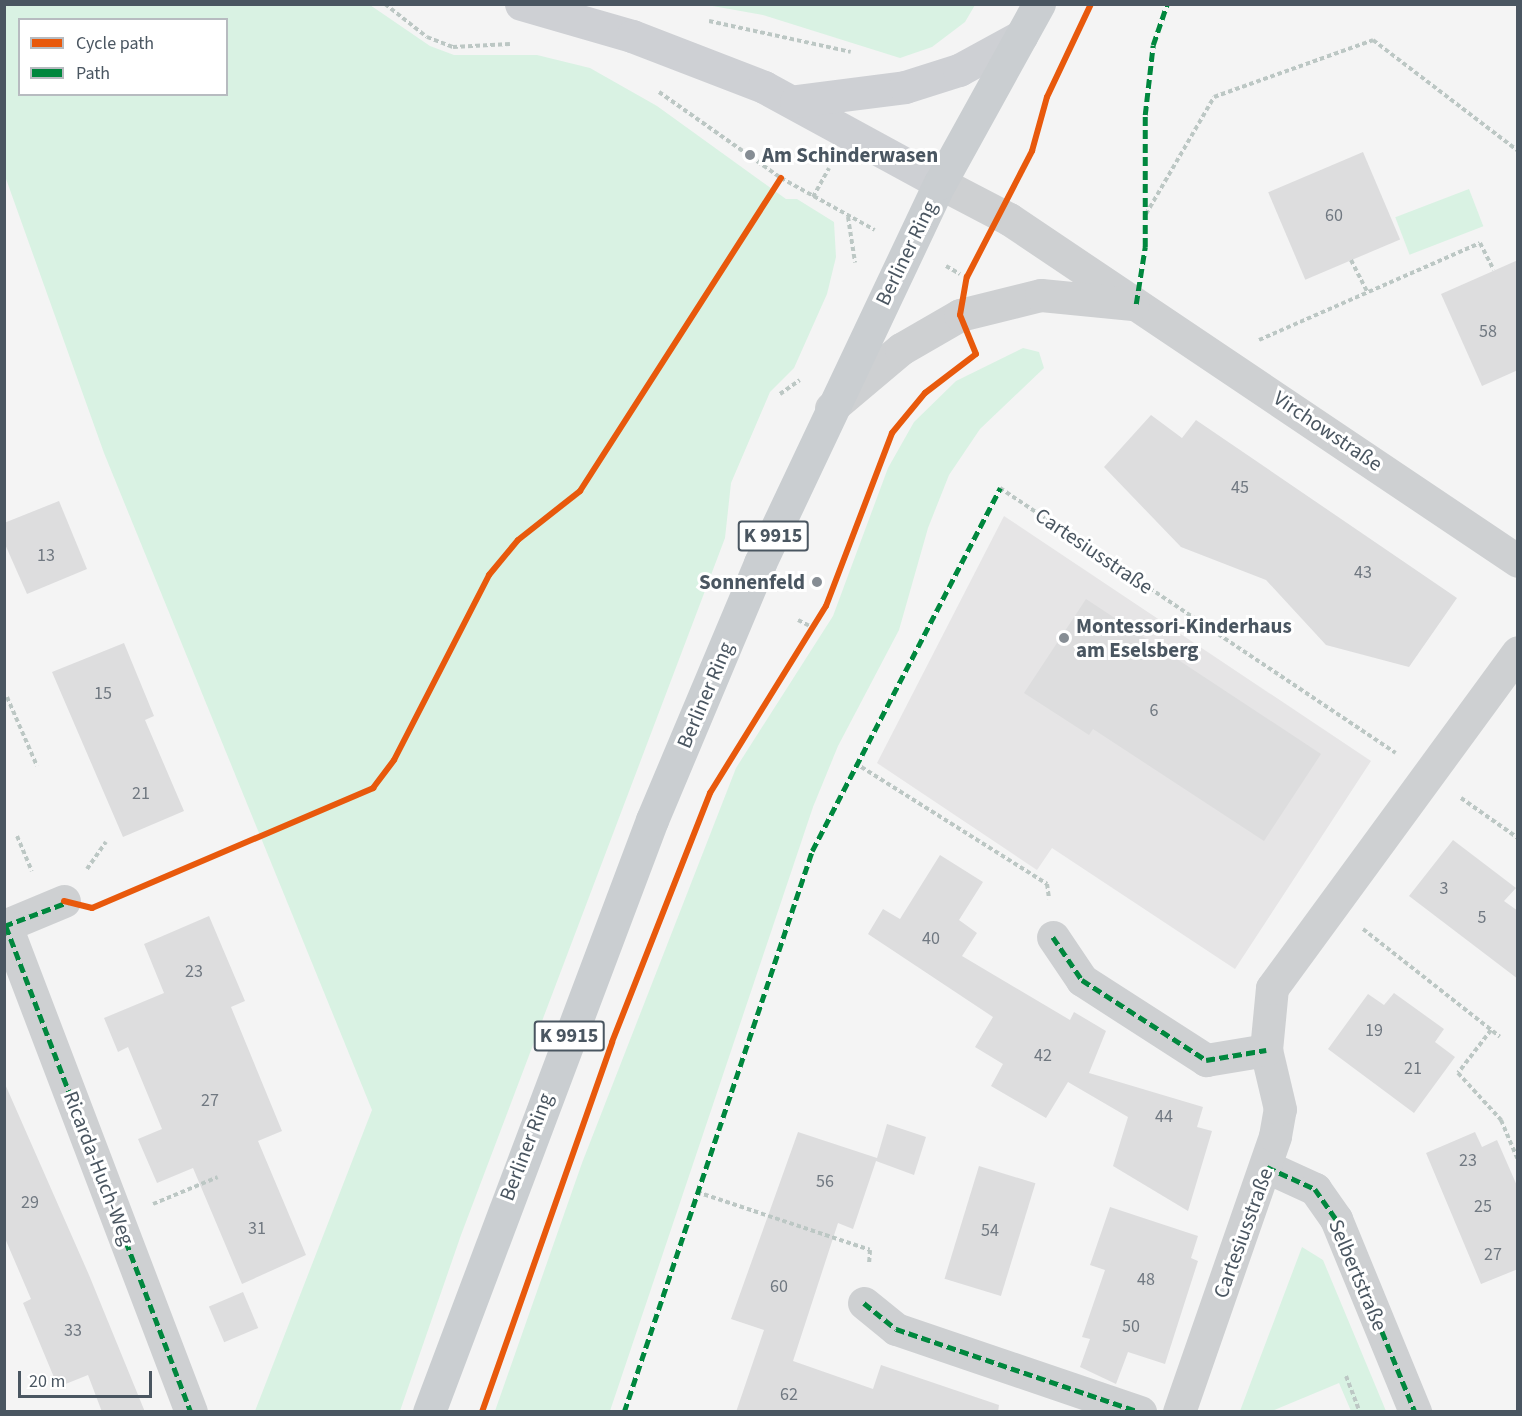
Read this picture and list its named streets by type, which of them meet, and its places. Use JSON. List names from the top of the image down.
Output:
{
  "streets": {
    "main road": ["Berliner Ring", "K 9915"],
    "street": [
      "Virchowstraße",
      "Cartesiusstraße",
      "Ricarda-Huch-Weg",
      "Selbertstraße"
    ]
  },
  "crossings": [
    ["Berliner Ring", "Virchowstraße"],
    ["Cartesiusstraße", "Selbertstraße"]
  ],
  "places": ["Am Schinderwasen", "Sonnenfeld", "Montessori-Kinderhaus am Eselsberg"],
  "house_numbers": [
    "60",
    "58",
    "45",
    "13",
    "43",
    "15",
    "6",
    "21",
    "3",
    "5",
    "40",
    "23",
    "19",
    "42",
    "21",
    "27",
    "44",
    "23",
    "56",
    "29",
    "25",
    "31",
    "54",
    "27",
    "48",
    "60",
    "50",
    "33",
    "62"
  ],
  "legend": ["Cycle path", "Path"],
  "scale_bar": "20 m"
}
